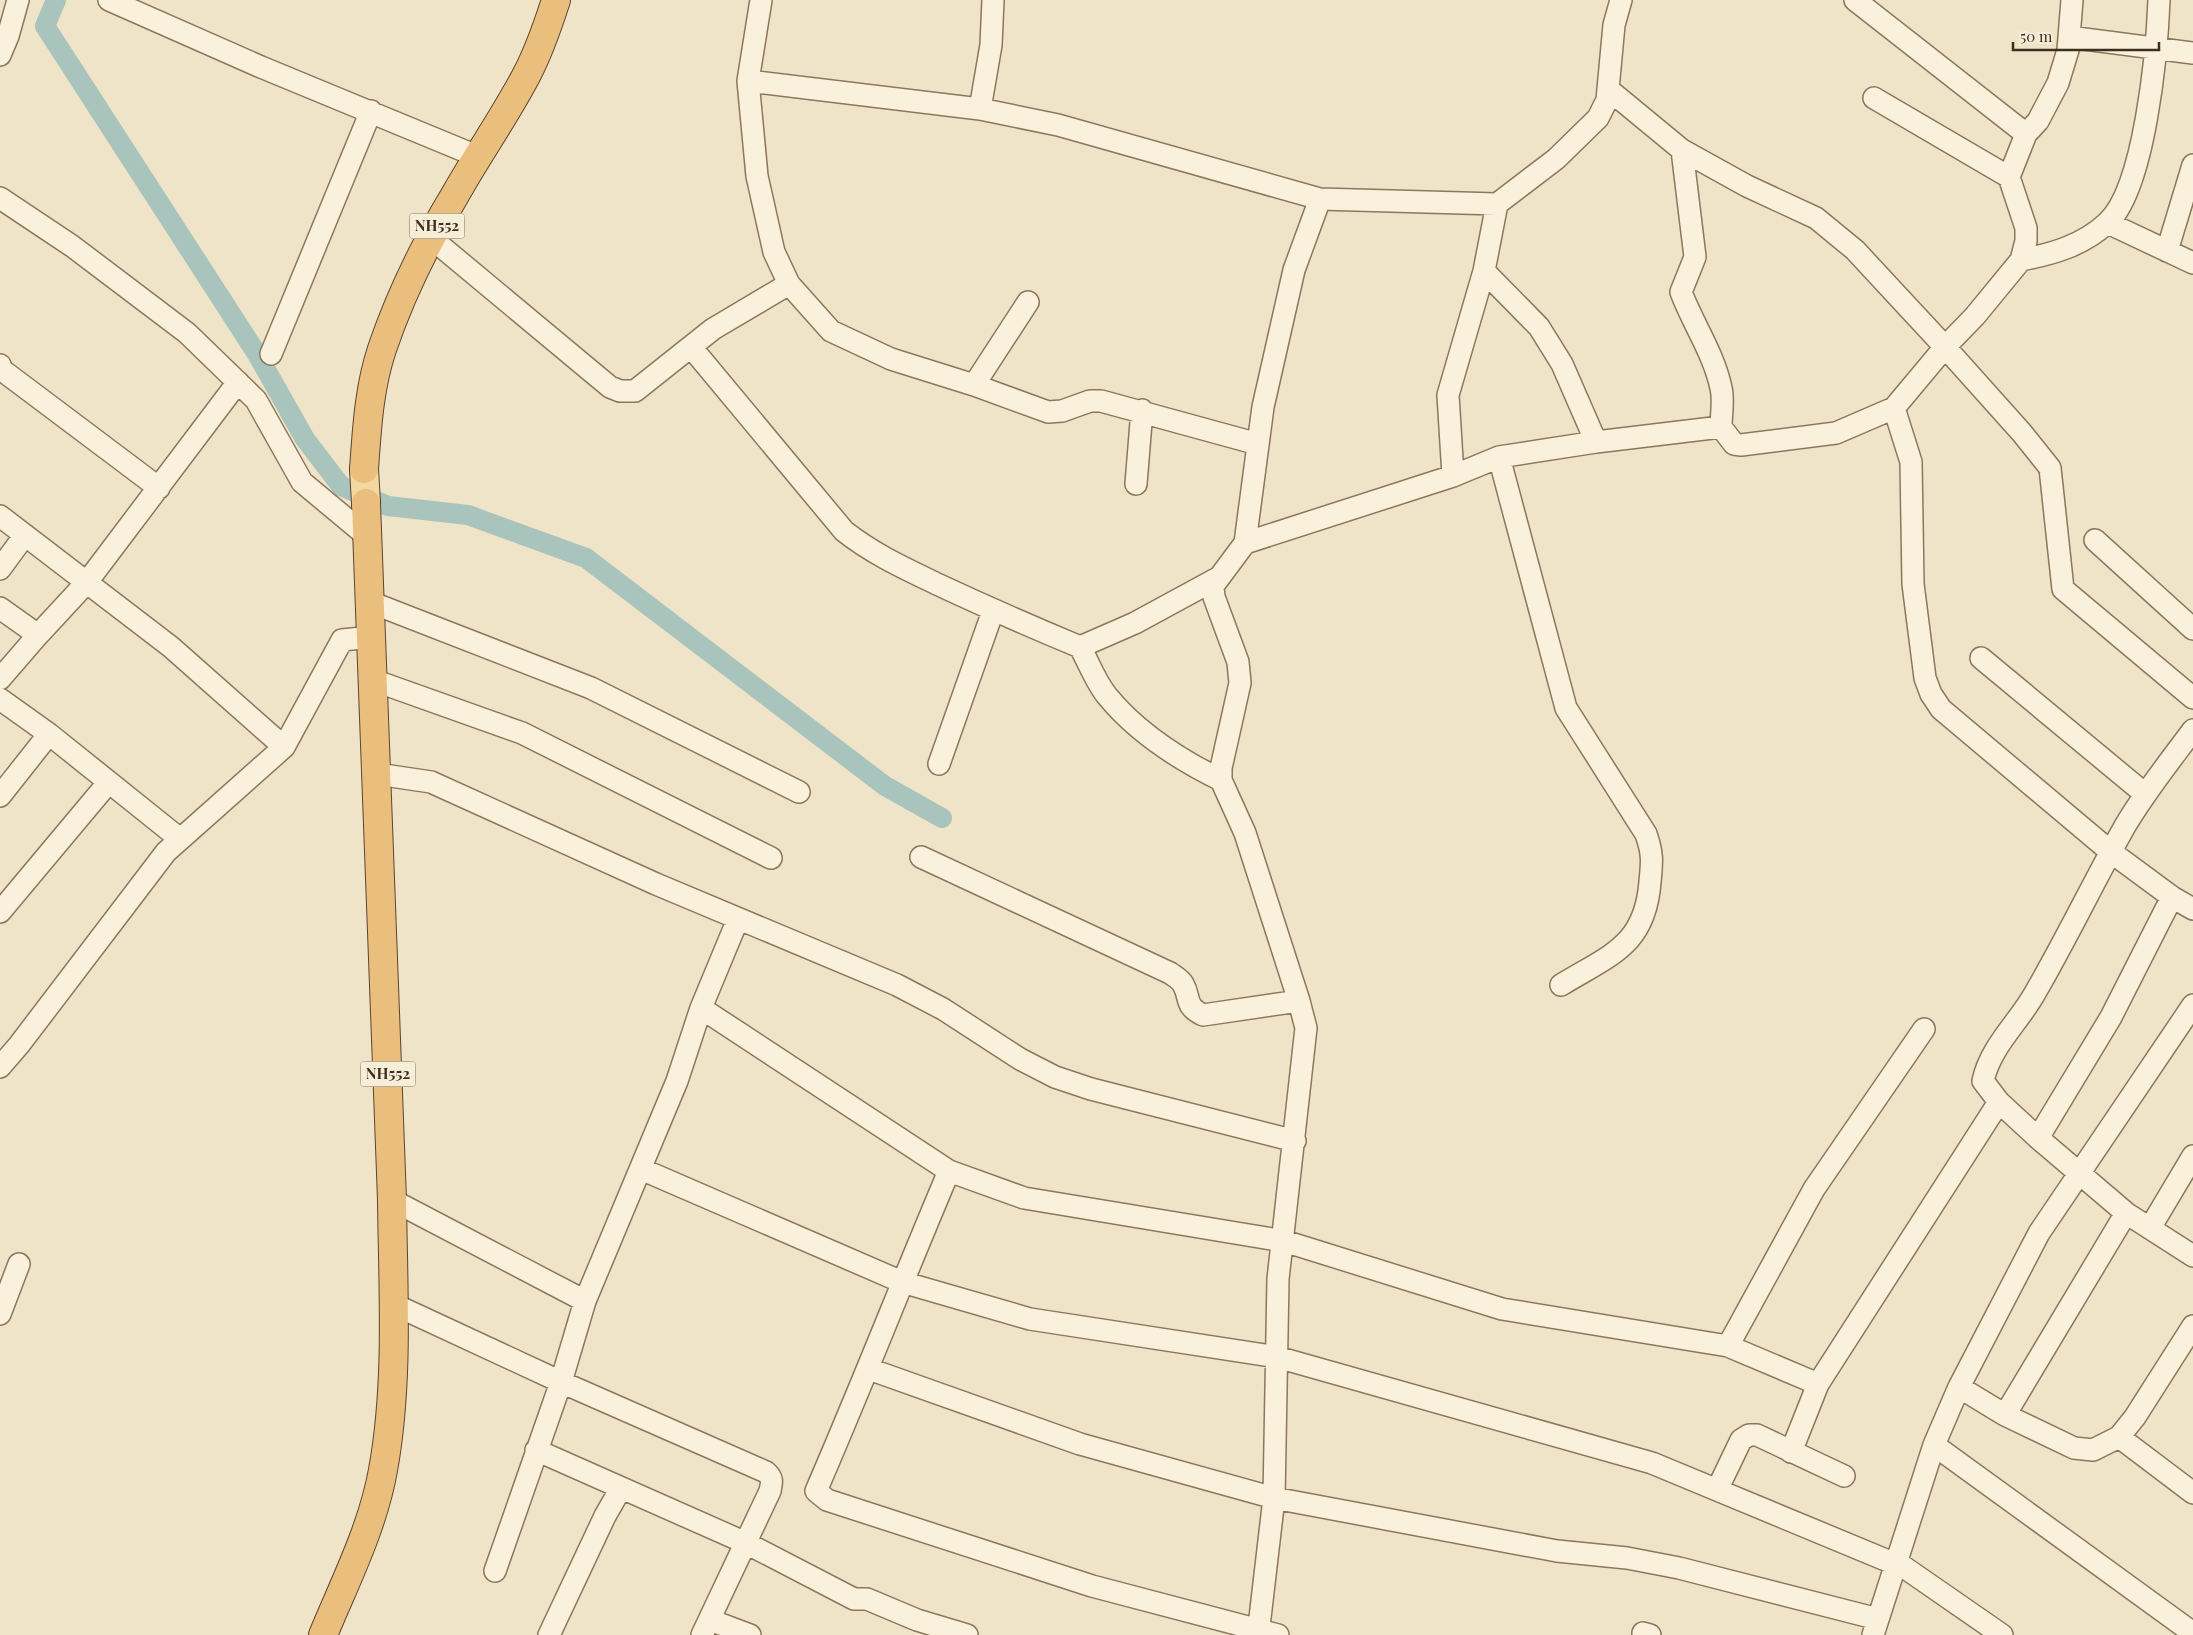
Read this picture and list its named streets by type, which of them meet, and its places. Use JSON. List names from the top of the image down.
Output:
{
  "streets": {
    "highway": ["NH552"]
  },
  "scale_bar": "50 m"
}
